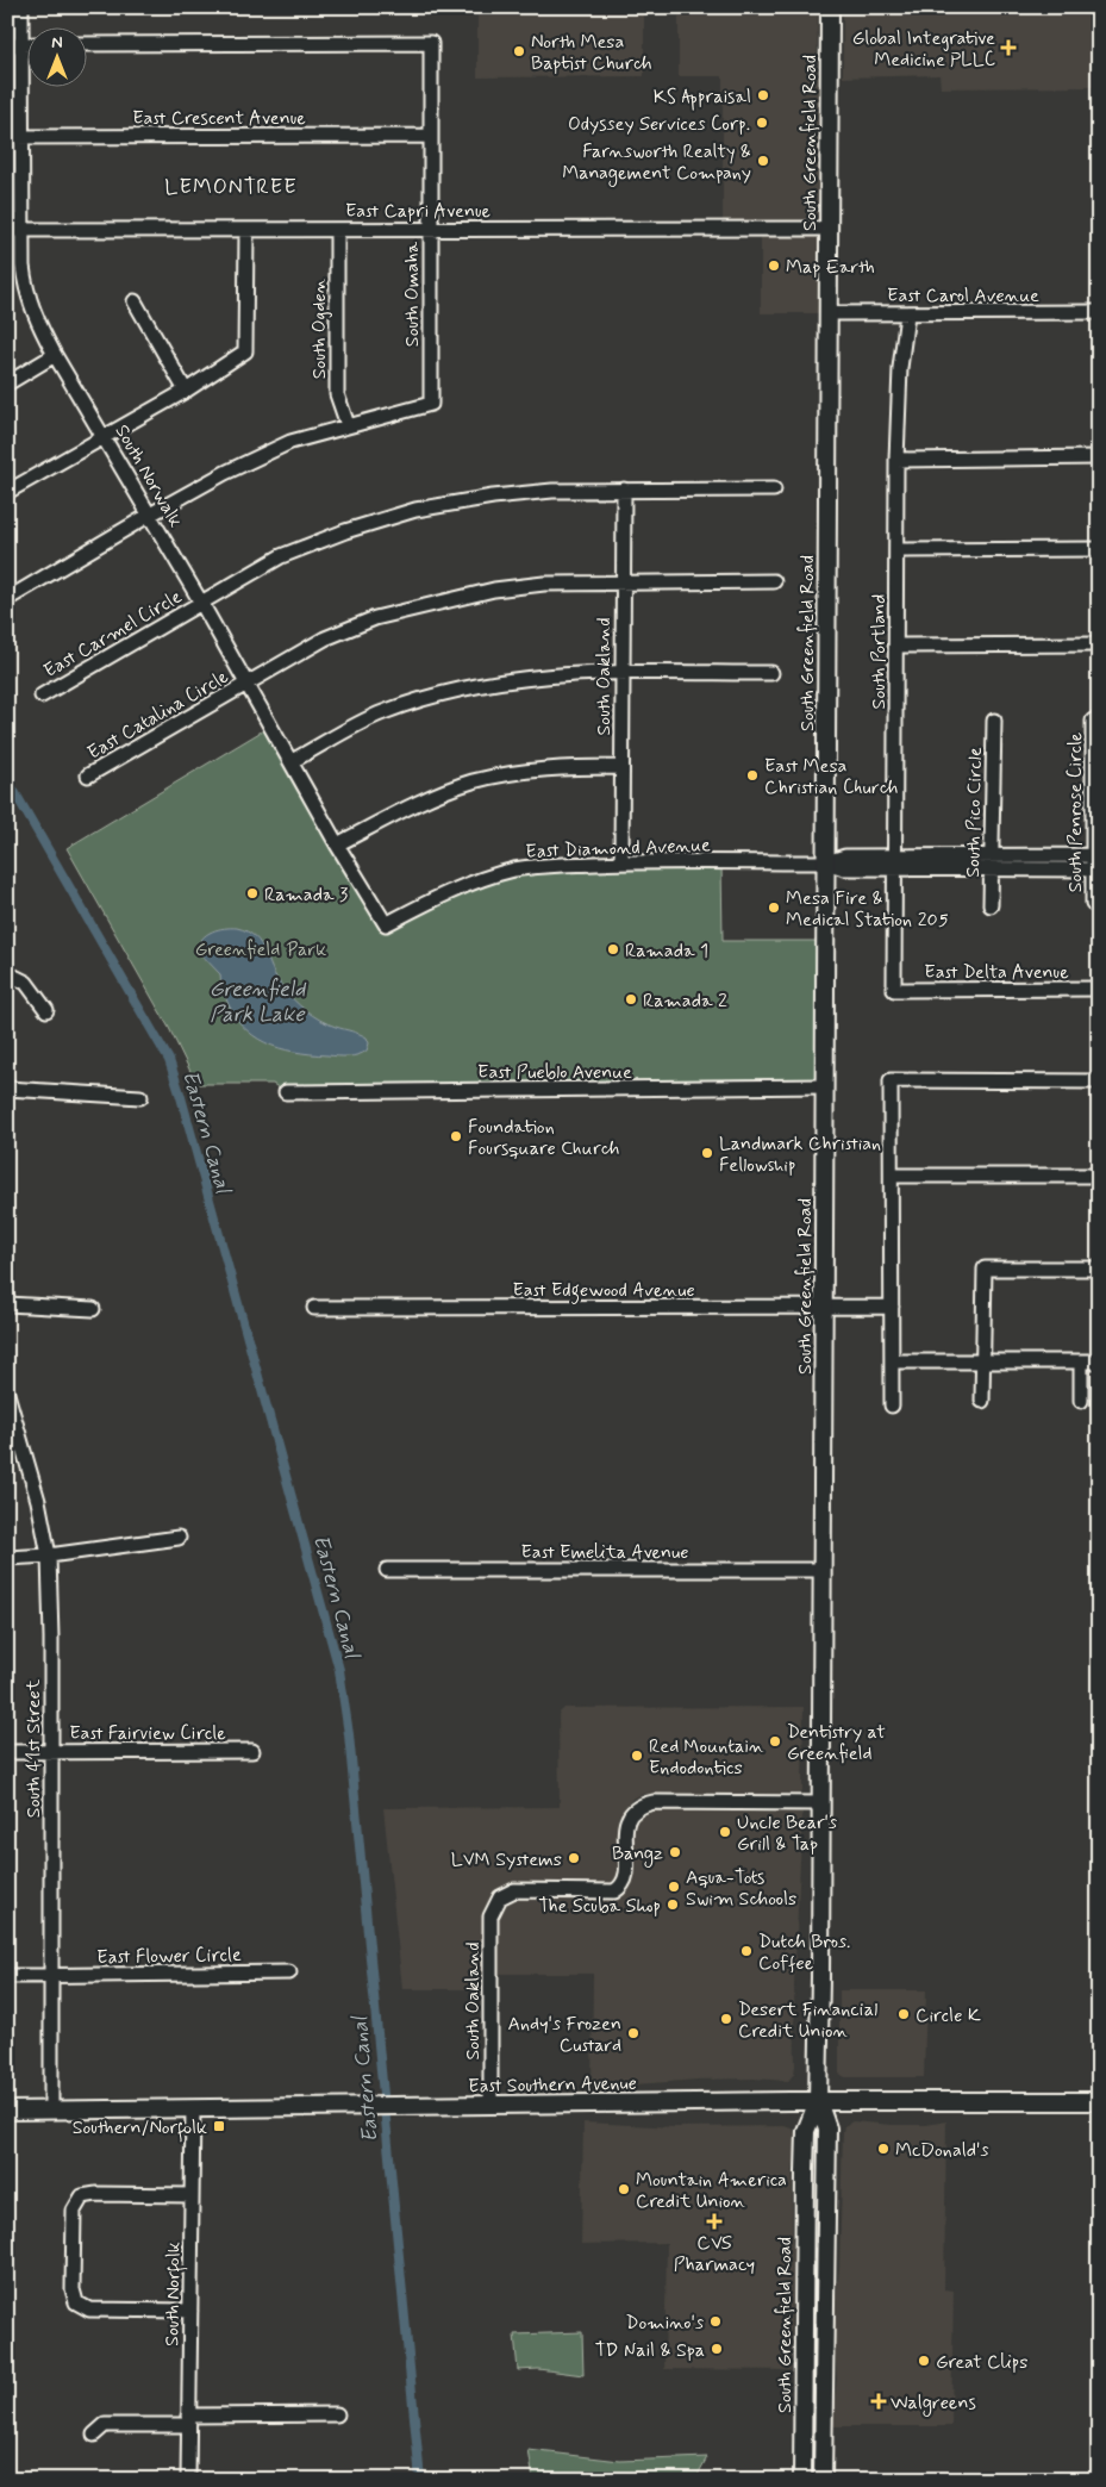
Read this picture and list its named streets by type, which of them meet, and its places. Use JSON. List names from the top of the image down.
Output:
{
  "streets": {
    "main road": ["South Greenfield Road", "East Southern Avenue"],
    "street": [
      "East Crescent Avenue",
      "East Capri Avenue",
      "South Omaha",
      "East Carol Avenue",
      "South Ogden",
      "South Norwalk",
      "East Carmel Circle",
      "South Portland",
      "South Oakland",
      "East Catalina Circle",
      "South Pico Circle",
      "South Penrose Circle",
      "East Diamond Avenue",
      "East Delta Avenue",
      "East Pueblo Avenue",
      "East Edgewood Avenue",
      "East Emelita Avenue",
      "East Fairview Circle",
      "South 41st Street",
      "East Flower Circle",
      "South Norfolk"
    ]
  },
  "crossings": [
    ["East Crescent Avenue", "South Omaha"],
    ["East Crescent Avenue", "South Norwalk"],
    ["South Greenfield Road", "East Capri Avenue"],
    ["South Greenfield Road", "East Carol Avenue"],
    ["South Greenfield Road", "South Oakland"],
    ["South Greenfield Road", "East Diamond Avenue"],
    ["South Greenfield Road", "East Pueblo Avenue"],
    ["South Greenfield Road", "East Edgewood Avenue"],
    ["South Greenfield Road", "East Emelita Avenue"],
    ["South Greenfield Road", "East Southern Avenue"],
    ["East Capri Avenue", "South Omaha"],
    ["East Capri Avenue", "South Ogden"],
    ["East Capri Avenue", "South Norwalk"],
    ["South Omaha", "South Ogden"],
    ["East Carol Avenue", "South Portland"],
    ["South Norwalk", "East Carmel Circle"],
    ["South Norwalk", "East Catalina Circle"],
    ["South Norwalk", "East Diamond Avenue"],
    ["East Carmel Circle", "South Oakland"],
    ["South Portland", "East Diamond Avenue"],
    ["South Portland", "East Delta Avenue"],
    ["South Oakland", "East Catalina Circle"],
    ["South Oakland", "East Diamond Avenue"],
    ["South Oakland", "East Southern Avenue"],
    ["South Pico Circle", "East Diamond Avenue"],
    ["South Penrose Circle", "East Diamond Avenue"],
    ["East Fairview Circle", "South 41st Street"],
    ["South 41st Street", "East Flower Circle"],
    ["South 41st Street", "East Southern Avenue"],
    ["East Southern Avenue", "South Norfolk"]
  ],
  "districts": ["LEMONTREE"],
  "water": ["Greenfield Park Lake", "Eastern Canal"],
  "parks": ["Greenfield Park"],
  "places": {
    "health": ["Global Integrative Medicine PLLC", "CVS Pharmacy", "Walgreens"],
    "other": [
      "North Mesa Baptist Church",
      "KS Appraisal",
      "Odyssey Services Corp.",
      "Farnsworth Realty & Management Company",
      "Map Earth",
      "East Mesa Christian Church",
      "Ramada 3",
      "Mesa Fire & Medical Station 205",
      "Ramada 1",
      "Ramada 2",
      "Foundation Foursquare Church",
      "Landmark Christian Fellowship",
      "Dentistry at Greenfield",
      "Red Mountain Endodontics",
      "Uncle Bear's Grill & Tap",
      "Bangz",
      "LVM Systems",
      "Aqua-Tots Swim Schools",
      "The Scuba Shop",
      "Dutch Bros. Coffee",
      "Circle K",
      "Desert Financial Credit Union",
      "Andy's Frozen Custard",
      "McDonald's",
      "Mountain America Credit Union",
      "Domino's",
      "TD Nail & Spa",
      "Great Clips"
    ],
    "transit": ["Southern/Norfolk"]
  },
  "north": "top"
}
